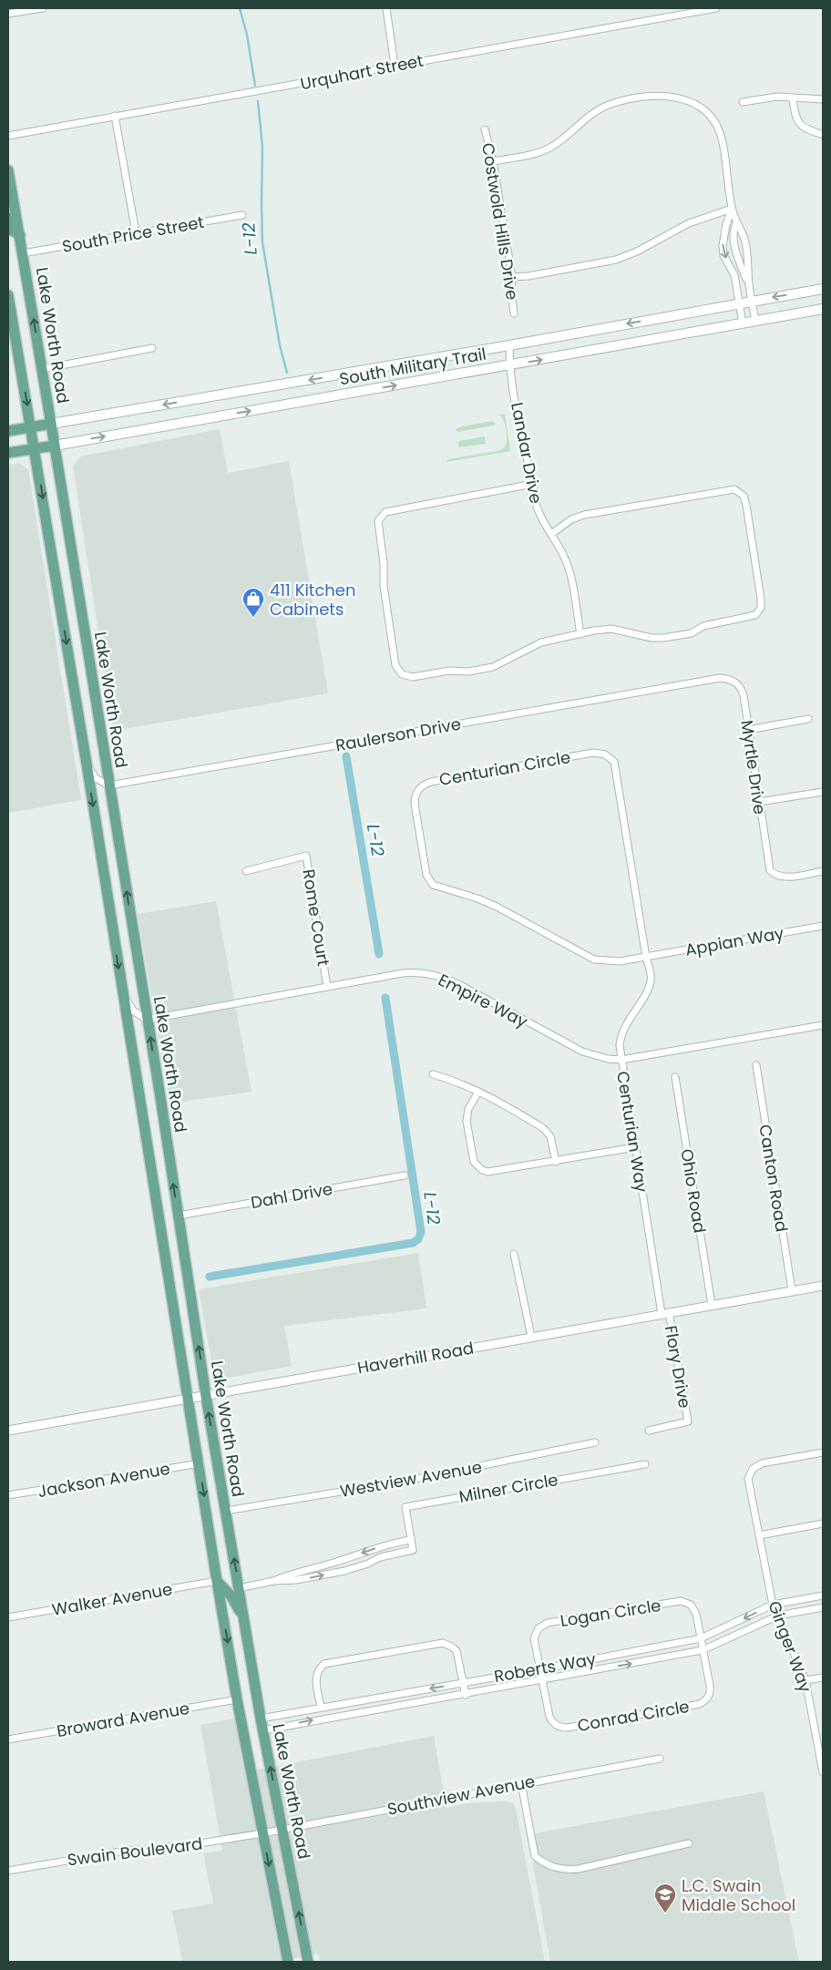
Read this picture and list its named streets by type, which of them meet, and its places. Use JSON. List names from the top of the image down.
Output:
{
  "streets": {
    "main road": ["Lake Worth Road", "South Military Trail"],
    "street": [
      "Urquhart Street",
      "Costwold Hills Drive",
      "South Price Street",
      "Landar Drive",
      "Raulerson Drive",
      "Myrtle Drive",
      "Centurian Circle",
      "Rome Court",
      "Appian Way",
      "Empire Way",
      "Centurian Way",
      "Canton Road",
      "Ohio Road",
      "Dahl Drive",
      "Haverhill Road",
      "Flory Drive",
      "Westview Avenue",
      "Jackson Avenue",
      "Milner Circle",
      "Walker Avenue",
      "Logan Circle",
      "Ginger Way",
      "Roberts Way",
      "Conrad Circle",
      "Broward Avenue",
      "Southview Avenue",
      "Swain Boulevard"
    ]
  },
  "crossings": [
    ["South Price Street", "Lake Worth Road"],
    ["Lake Worth Road", "South Military Trail"],
    ["Lake Worth Road", "Raulerson Drive"],
    ["Lake Worth Road", "Empire Way"],
    ["Lake Worth Road", "Dahl Drive"],
    ["Lake Worth Road", "Haverhill Road"],
    ["Lake Worth Road", "Westview Avenue"],
    ["Lake Worth Road", "Jackson Avenue"],
    ["Lake Worth Road", "Milner Circle"],
    ["Lake Worth Road", "Walker Avenue"],
    ["Lake Worth Road", "Roberts Way"],
    ["Lake Worth Road", "Broward Avenue"],
    ["Lake Worth Road", "Southview Avenue"],
    ["Lake Worth Road", "Swain Boulevard"],
    ["South Military Trail", "Landar Drive"],
    ["Raulerson Drive", "Myrtle Drive"],
    ["Centurian Circle", "Appian Way"],
    ["Centurian Circle", "Centurian Way"],
    ["Rome Court", "Empire Way"],
    ["Appian Way", "Centurian Way"],
    ["Empire Way", "Centurian Way"],
    ["Centurian Way", "Haverhill Road"],
    ["Centurian Way", "Flory Drive"],
    ["Canton Road", "Haverhill Road"],
    ["Ohio Road", "Haverhill Road"],
    ["Haverhill Road", "Flory Drive"],
    ["Logan Circle", "Roberts Way"],
    ["Logan Circle", "Conrad Circle"],
    ["Ginger Way", "Roberts Way"],
    ["Roberts Way", "Conrad Circle"],
    ["Southview Avenue", "Swain Boulevard"]
  ],
  "water": ["L-12"],
  "places": {
    "shop": ["411 Kitchen Cabinets"],
    "school or university": ["L.C. Swain Middle School"]
  }
}
